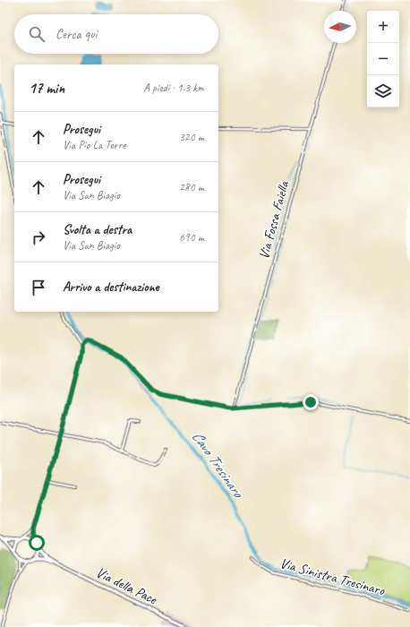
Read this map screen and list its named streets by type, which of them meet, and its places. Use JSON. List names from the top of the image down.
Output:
{
  "streets": {
    "main road": ["Via della Pace"],
    "street": ["Via Fossa Faiella", "Via Sinistra Tresinaro"]
  },
  "water": ["Cavo Tresinaro"],
  "north": "left",
  "page": {
    "map_buttons": ["+", "−"],
    "search": "Cerca qui",
    "heading": ["17 min", "A piedi · 1.3 km"],
    "list": [
      ["Prosegui", "Via Pio La Torre", "320 m"],
      ["Prosegui", "Via San Biagio", "280 m"],
      ["Svolta a destra", "Via San Biagio", "690 m"],
      "Arrivo a destinazione"
    ]
  }
}
